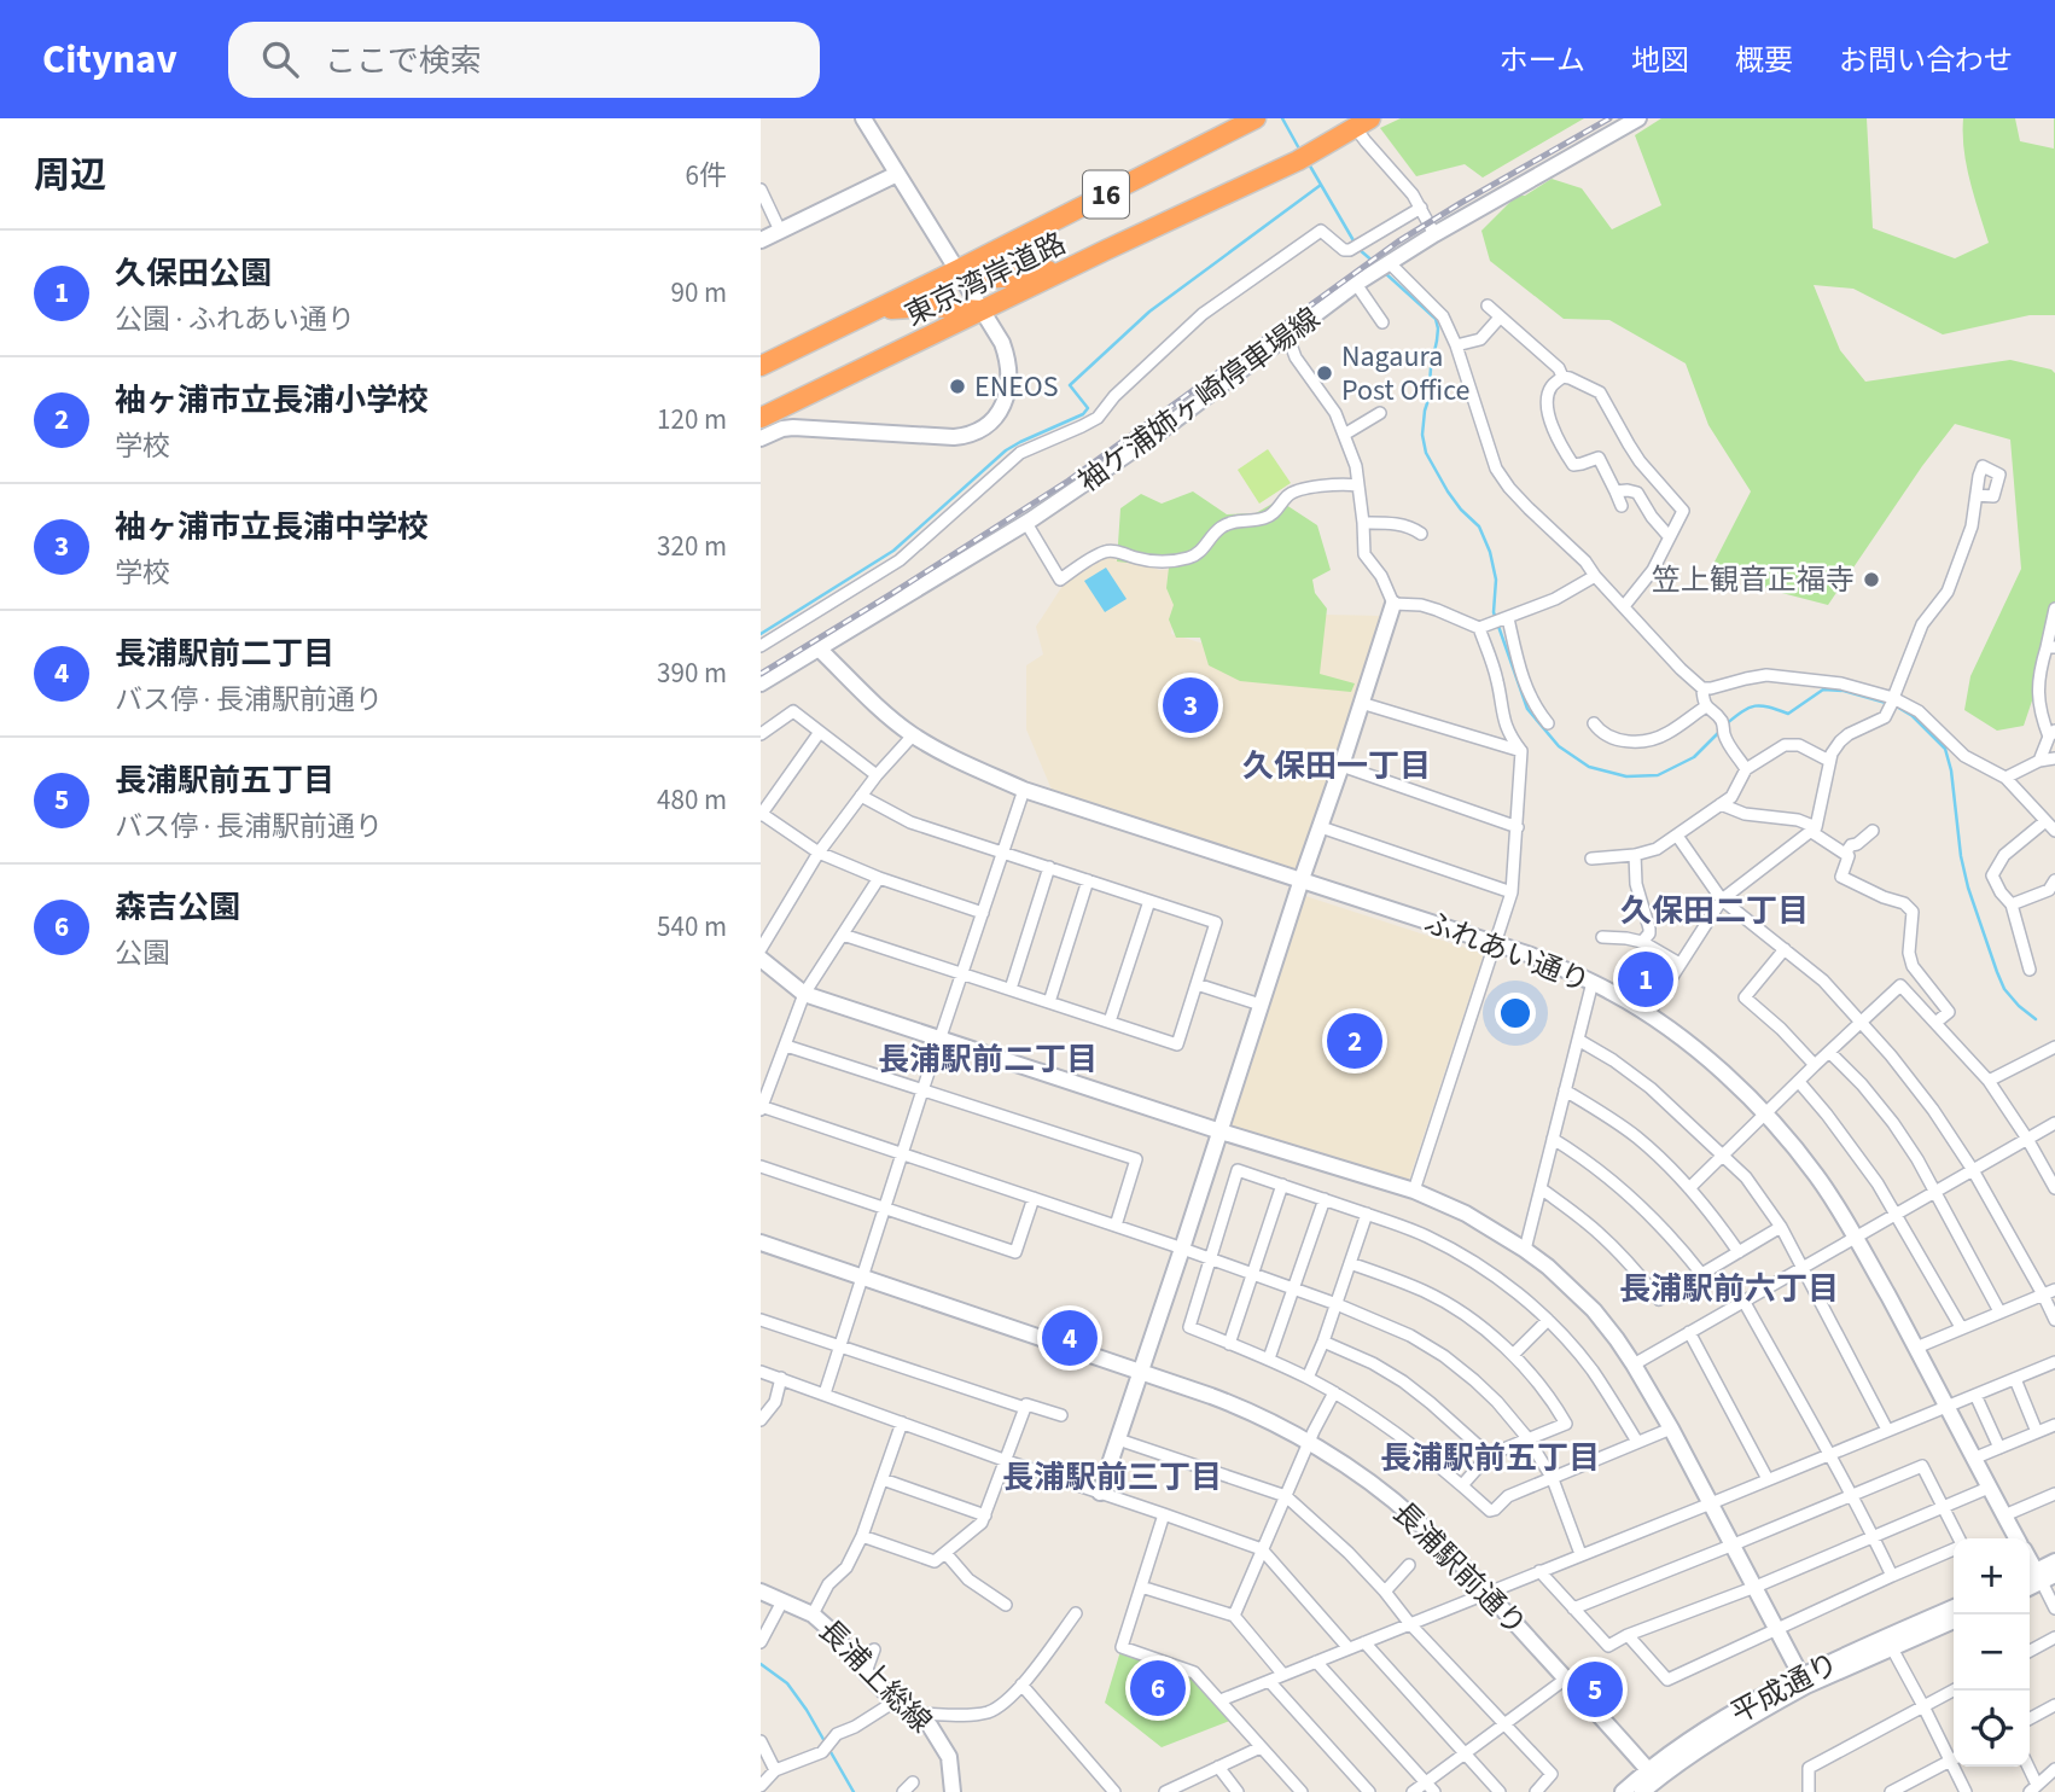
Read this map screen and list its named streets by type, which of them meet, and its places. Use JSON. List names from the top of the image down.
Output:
{
  "streets": {
    "highway": ["16", "東京湾岸道路"],
    "street": [
      "袖ケ浦姉ヶ崎停車場線",
      "ふれあい通り",
      "長浦駅前通り",
      "長浦上総線",
      "平成通り"
    ]
  },
  "crossings": [
    ["袖ケ浦姉ヶ崎停車場線", "ふれあい通り"],
    ["長浦駅前通り", "平成通り"]
  ],
  "districts": [
    "久保田一丁目",
    "久保田二丁目",
    "長浦駅前二丁目",
    "長浦駅前六丁目",
    "長浦駅前五丁目",
    "長浦駅前三丁目"
  ],
  "places": ["Nagaura Post Office", "ENEOS", "笠上観音正福寺"],
  "page": {
    "header": "Citynav",
    "search": "ここで検索",
    "nav": [
      "ホーム",
      "地図",
      "概要",
      "お問い合わせ"
    ],
    "heading": ["周辺", "6件"],
    "list": [
      {
        "mark": "1",
        "name": "久保田公園",
        "note": "公園 · ふれあい通り",
        "value": "90 m"
      },
      {
        "mark": "2",
        "name": "袖ヶ浦市立長浦小学校",
        "note": "学校",
        "value": "120 m"
      },
      {
        "mark": "3",
        "name": "袖ヶ浦市立長浦中学校",
        "note": "学校",
        "value": "320 m"
      },
      {
        "mark": "4",
        "name": "長浦駅前二丁目",
        "note": "バス停 · 長浦駅前通り",
        "value": "390 m"
      },
      {
        "mark": "5",
        "name": "長浦駅前五丁目",
        "note": "バス停 · 長浦駅前通り",
        "value": "480 m"
      },
      {
        "mark": "6",
        "name": "森吉公園",
        "note": "公園",
        "value": "540 m"
      }
    ],
    "pins": [
      "3",
      "1",
      "2",
      "4",
      "6",
      "5"
    ],
    "map_buttons": ["+", "−"]
  }
}
